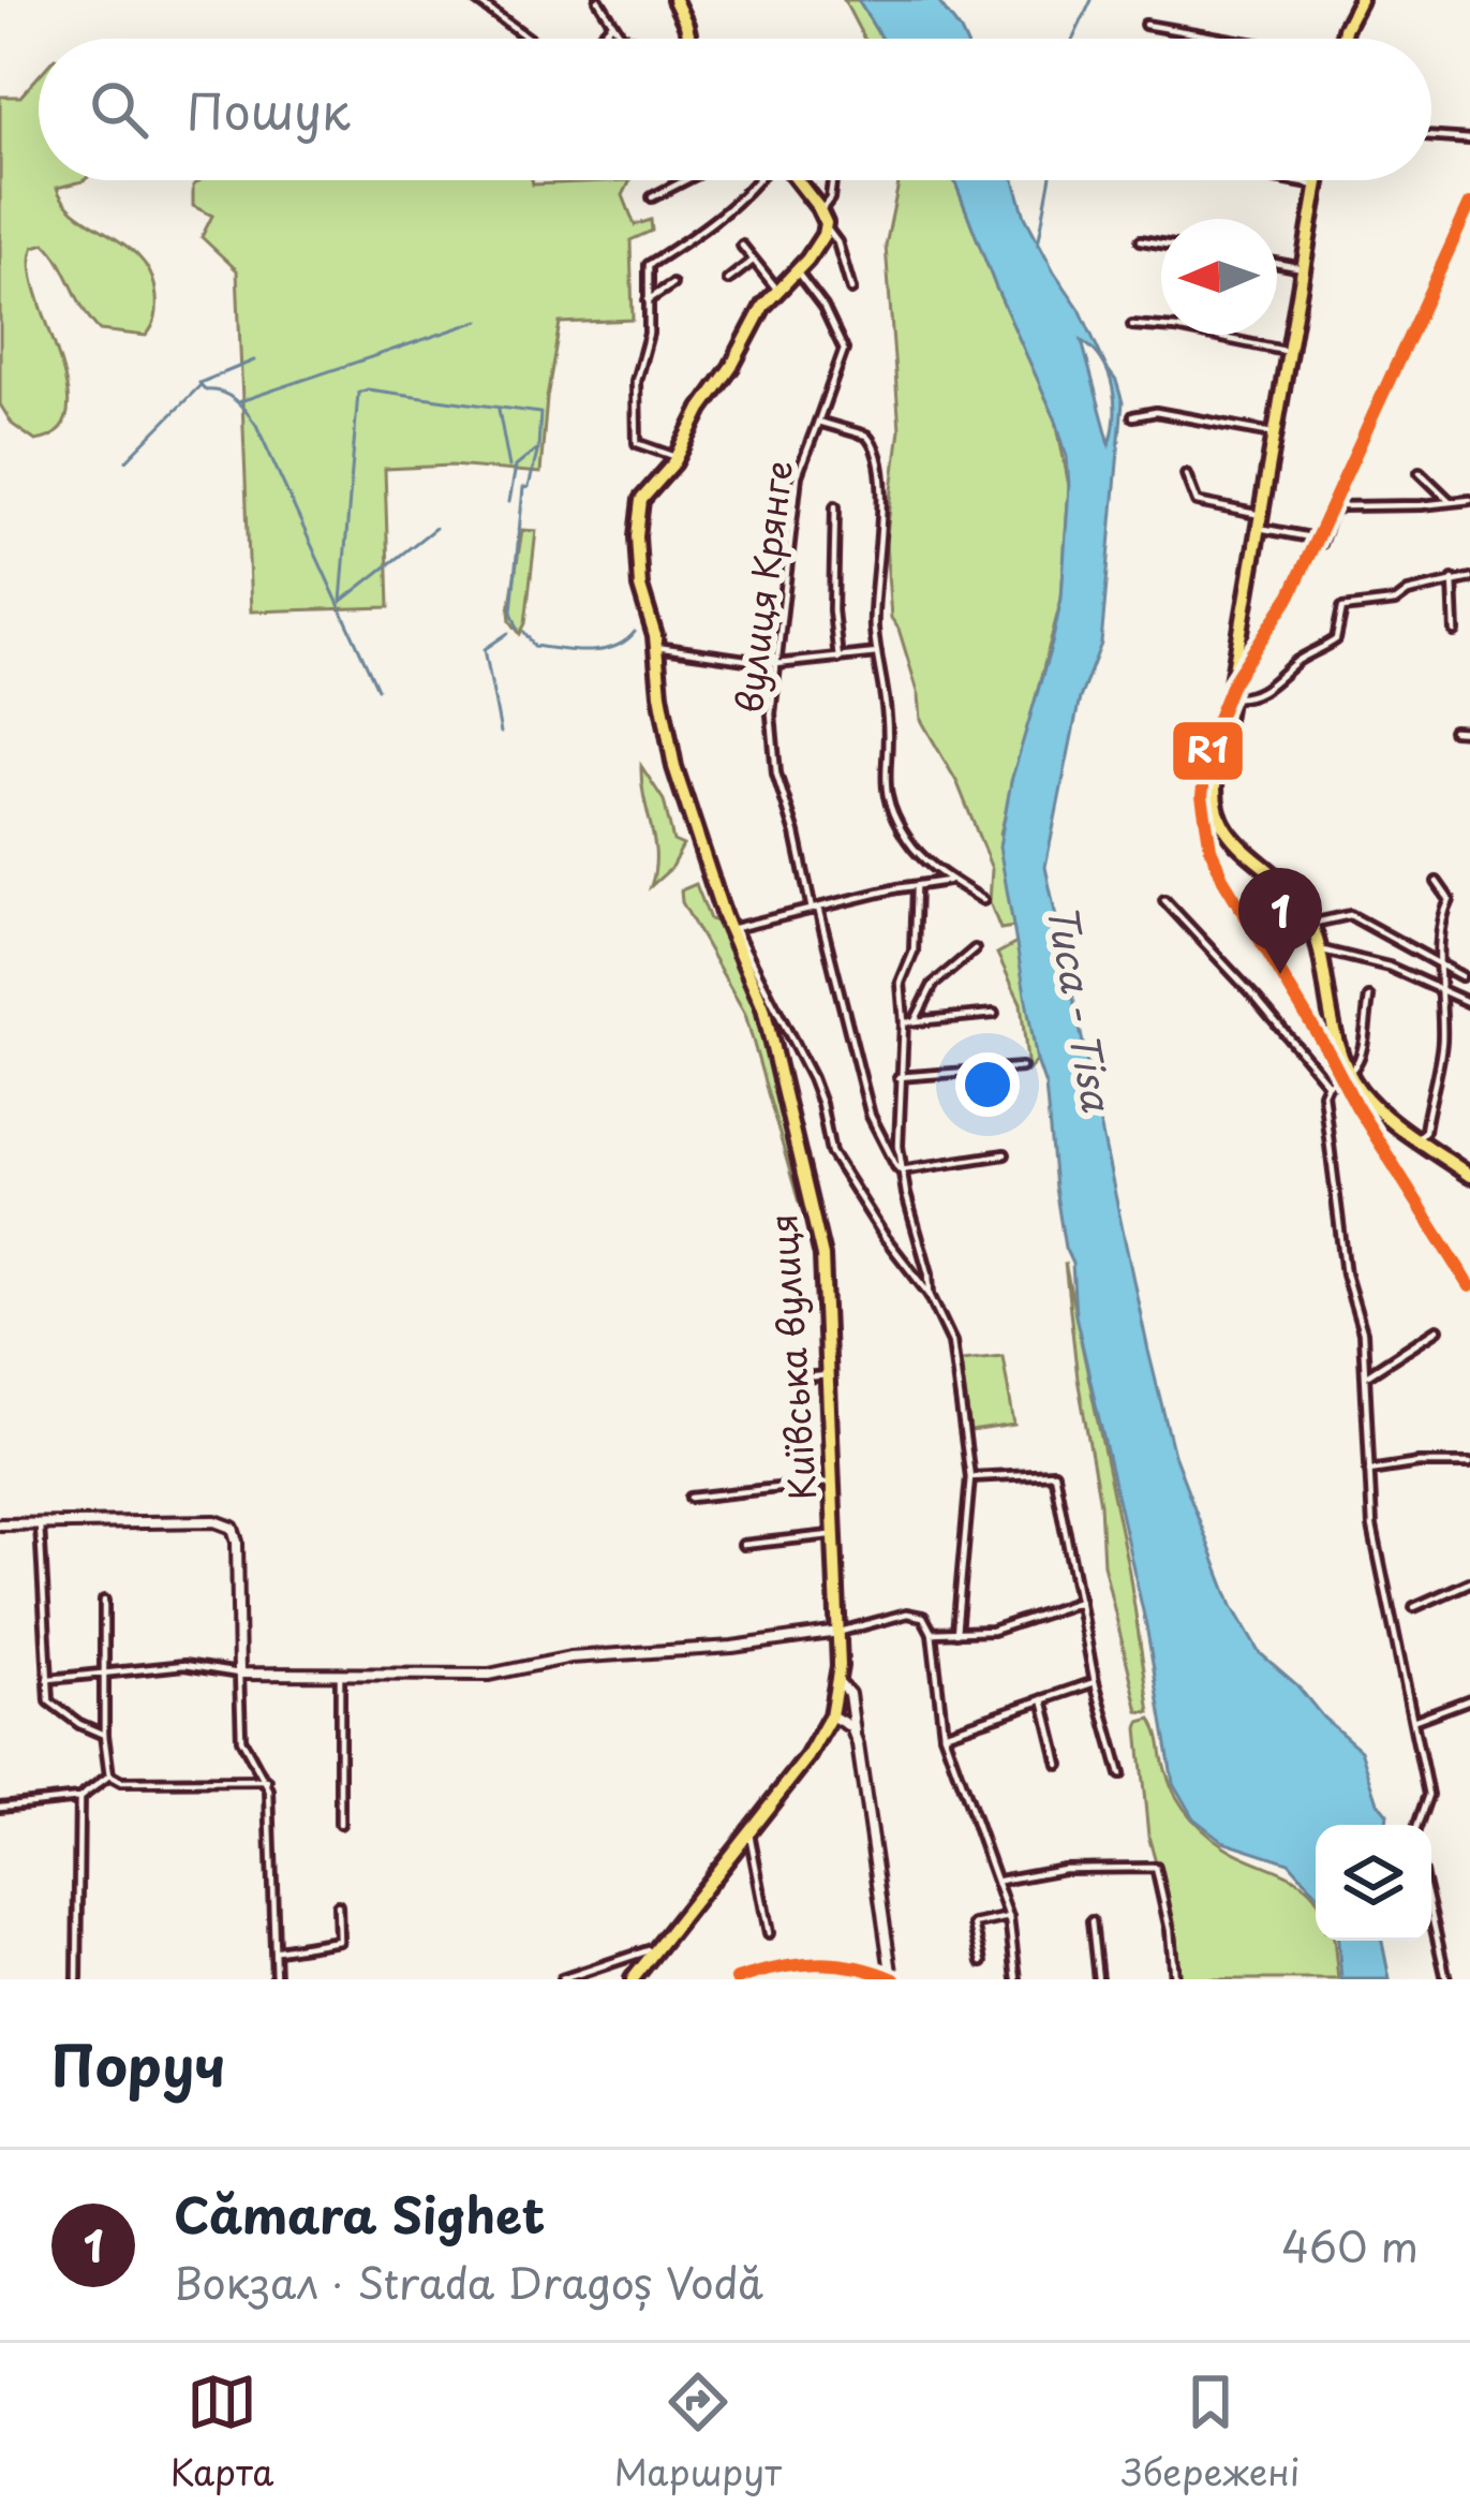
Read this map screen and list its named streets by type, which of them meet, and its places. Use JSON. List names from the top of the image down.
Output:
{
  "streets": {
    "main road": ["Київська вулиця"],
    "street": ["вулиця Крянге"]
  },
  "crossings": [
    ["вулиця Крянге", "Київська вулиця"]
  ],
  "water": ["Тиса - Tisa"],
  "lines": ["transit line R1"],
  "north": "left",
  "page": {
    "search": "Пошук",
    "pins": "1",
    "heading": "Поруч",
    "list": [
      {
        "mark": "1",
        "name": "Cămara Sighet",
        "note": "Вокзал · Strada Dragoș Vodă",
        "value": "460 m"
      }
    ],
    "nav": ["Карта", "Маршрут", "Збережені"]
  }
}
